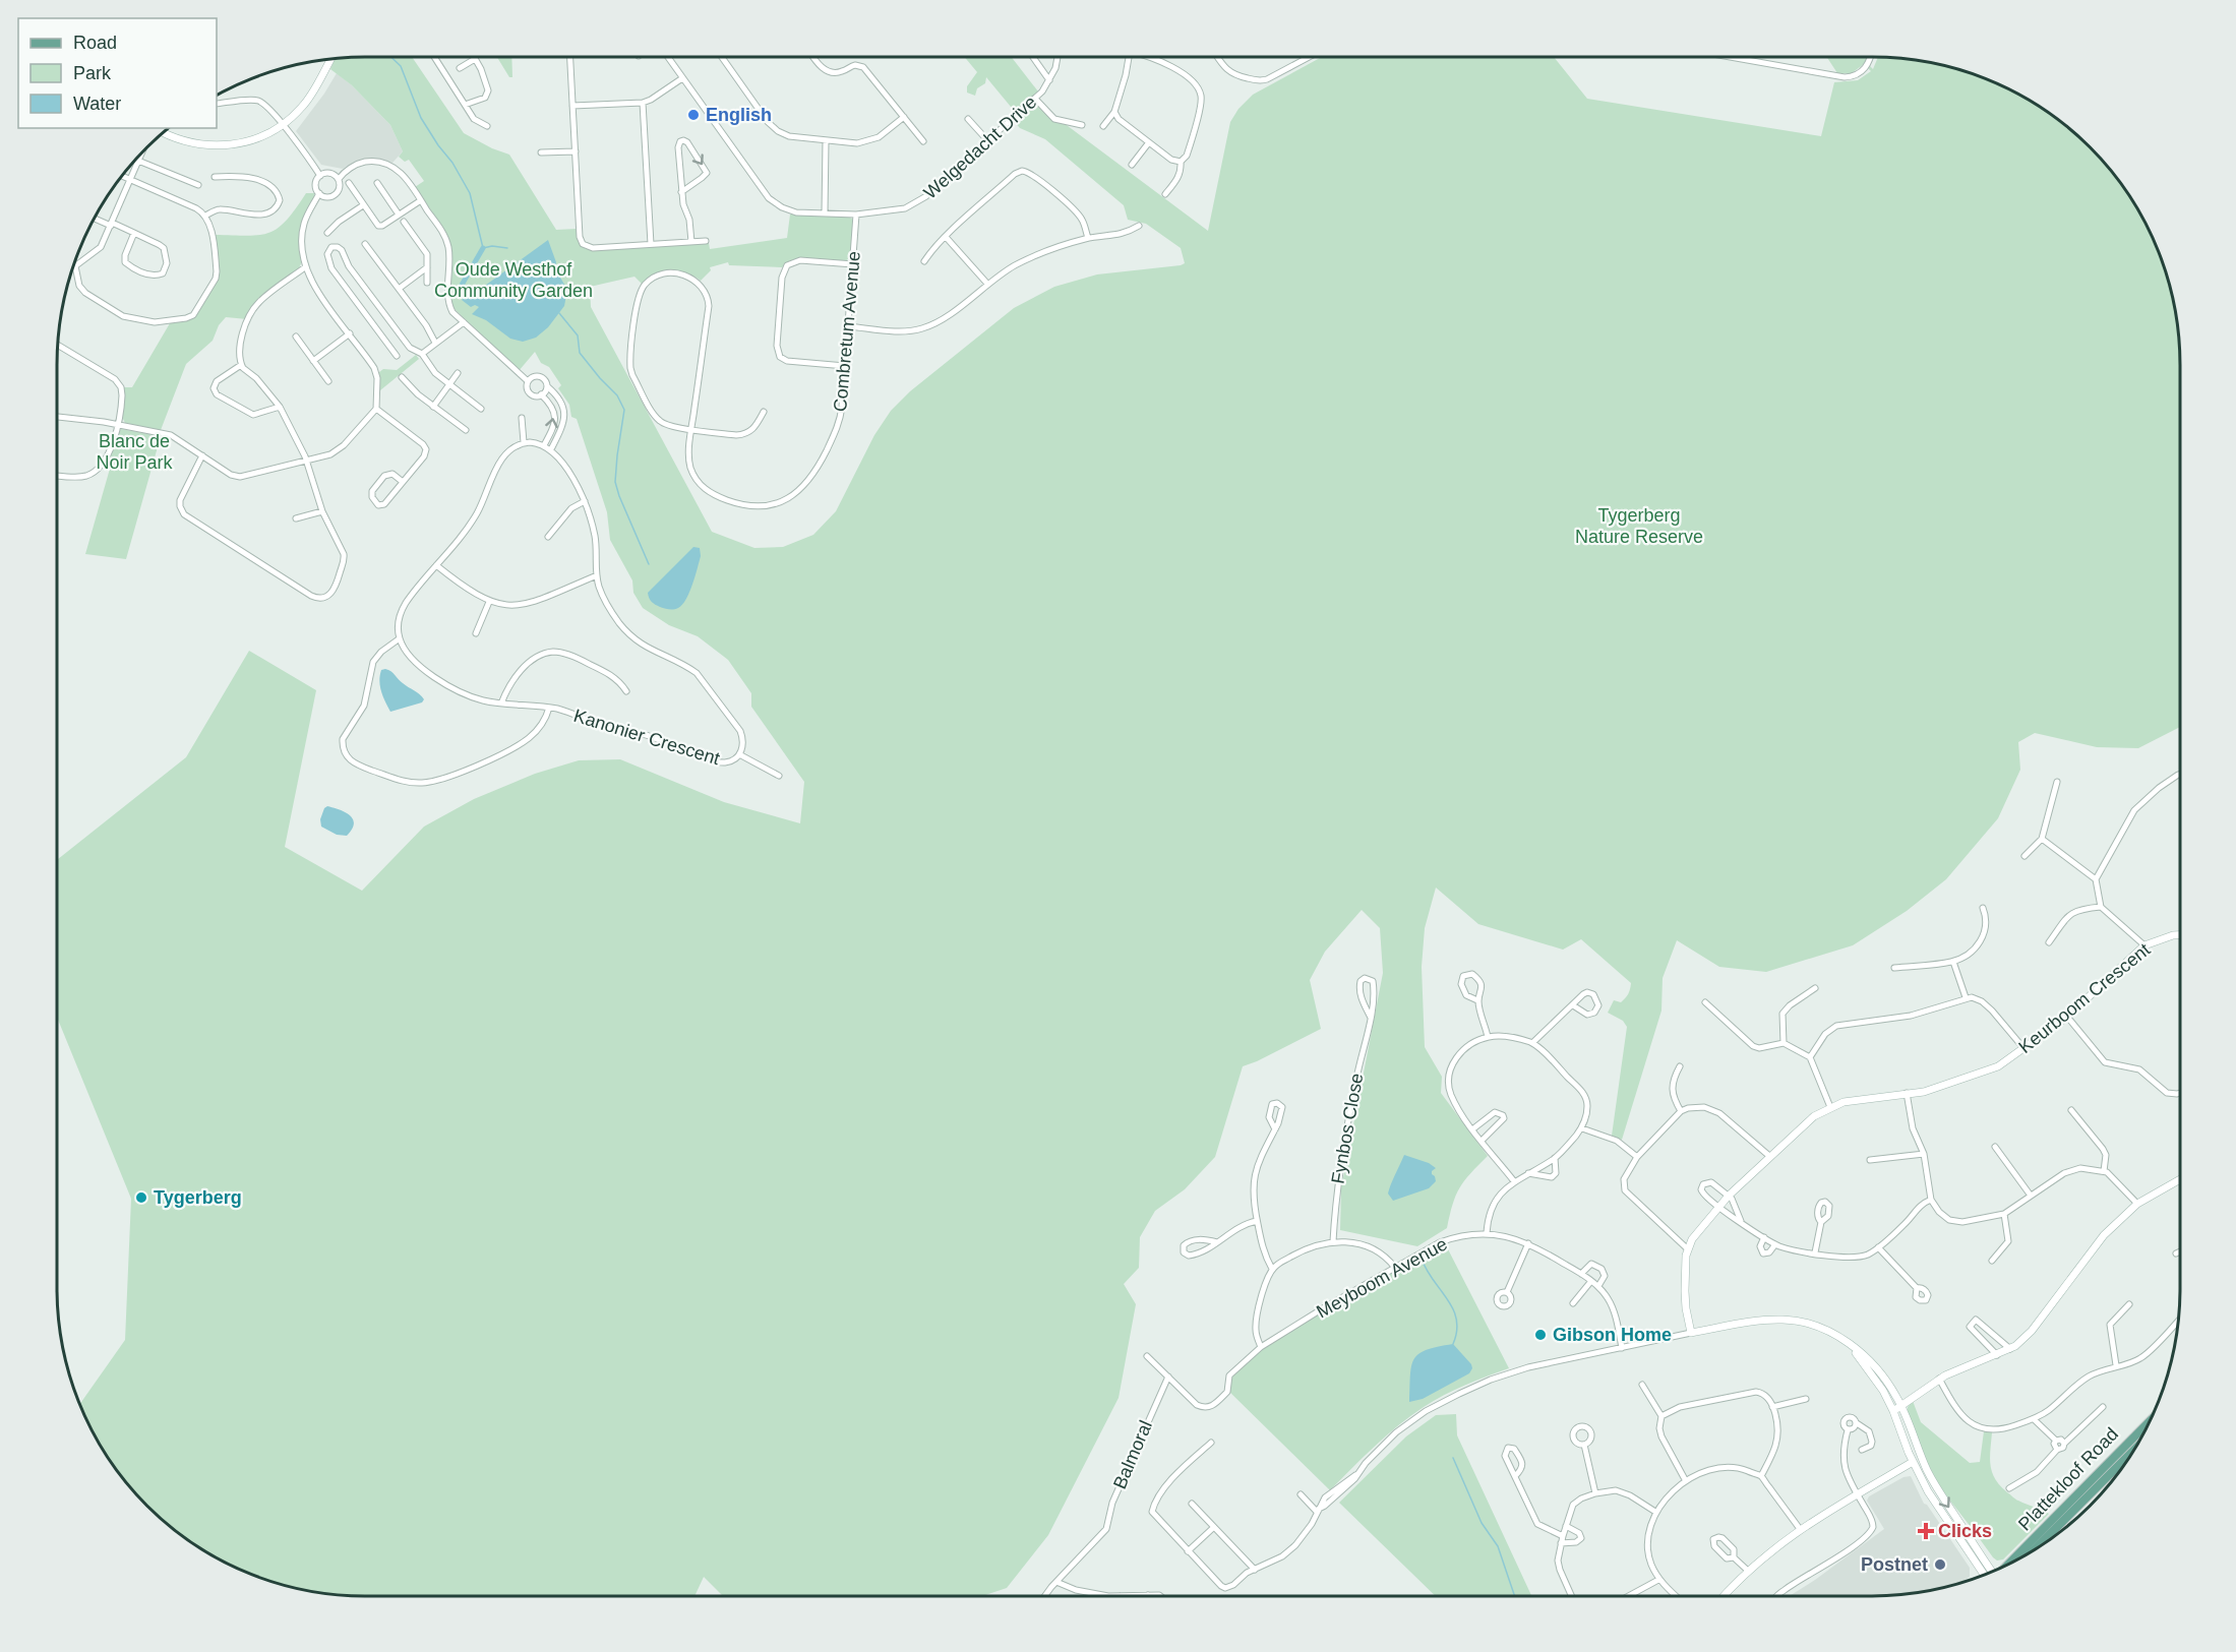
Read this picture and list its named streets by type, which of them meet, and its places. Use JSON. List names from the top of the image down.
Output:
{
  "streets": {
    "main road": ["Plattekloof Road"],
    "street": [
      "Welgedacht Drive",
      "Combretum Avenue",
      "Kanonier Crescent",
      "Keurboom Crescent",
      "Fynbos Close",
      "Meyboom Avenue",
      "Balmoral"
    ]
  },
  "crossings": [
    ["Welgedacht Drive", "Combretum Avenue"],
    ["Meyboom Avenue", "Balmoral"]
  ],
  "parks": ["Oude Westhof Community Garden", "Blanc de Noir Park", "Tygerberg Nature Reserve"],
  "places": {
    "other": [
      "English",
      "Tygerberg",
      "Gibson Home",
      "Postnet"
    ],
    "health": ["Clicks"]
  },
  "legend": ["Road", "Park", "Water"]
}
